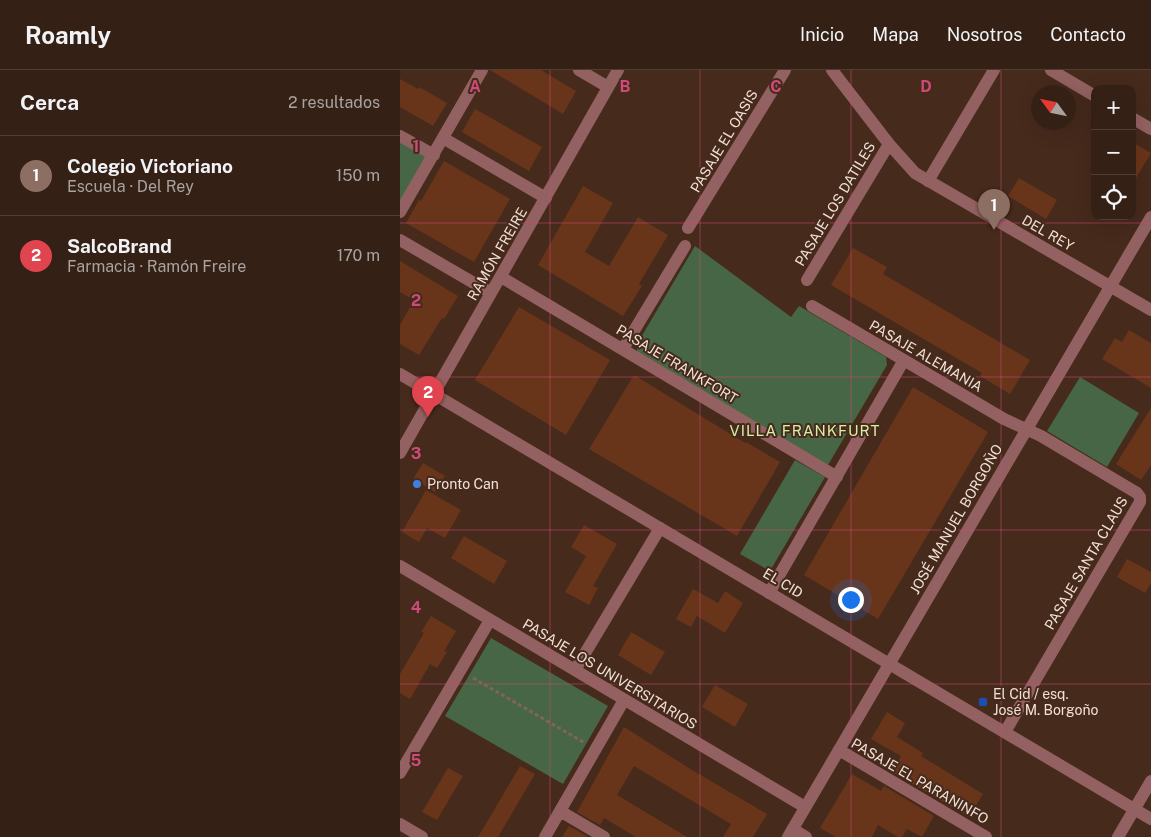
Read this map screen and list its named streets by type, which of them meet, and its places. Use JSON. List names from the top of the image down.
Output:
{
  "streets": {
    "street": [
      "PASAJE EL OASIS",
      "PASAJE LOS DATILES",
      "DEL REY",
      "RAMÓN FREIRE",
      "PASAJE ALEMANIA",
      "PASAJE FRANKFORT",
      "JOSÉ MANUEL BORGOÑO",
      "PASAJE SANTA CLAUS",
      "EL CID",
      "PASAJE LOS UNIVERSITARIOS",
      "PASAJE EL PARANINFO"
    ]
  },
  "crossings": [
    ["PASAJE LOS DATILES", "DEL REY"],
    ["DEL REY", "JOSÉ MANUEL BORGOÑO"],
    ["RAMÓN FREIRE", "PASAJE FRANKFORT"],
    ["RAMÓN FREIRE", "EL CID"],
    ["PASAJE ALEMANIA", "JOSÉ MANUEL BORGOÑO"],
    ["PASAJE ALEMANIA", "PASAJE SANTA CLAUS"],
    ["JOSÉ MANUEL BORGOÑO", "PASAJE SANTA CLAUS"],
    ["JOSÉ MANUEL BORGOÑO", "EL CID"],
    ["JOSÉ MANUEL BORGOÑO", "PASAJE LOS UNIVERSITARIOS"],
    ["JOSÉ MANUEL BORGOÑO", "PASAJE EL PARANINFO"],
    ["PASAJE SANTA CLAUS", "EL CID"]
  ],
  "districts": ["VILLA FRANKFURT"],
  "places": {
    "other": ["Pronto Can"],
    "transit": ["El Cid / esq. José M. Borgoño"]
  },
  "north": "top left",
  "page": {
    "header": "Roamly",
    "nav": [
      "Inicio",
      "Mapa",
      "Nosotros",
      "Contacto"
    ],
    "heading": ["Cerca", "2 resultados"],
    "map_buttons": ["+", "−"],
    "list": [
      {
        "mark": "1",
        "name": "Colegio Victoriano",
        "note": "Escuela · Del Rey",
        "value": "150 m"
      },
      {
        "mark": "2",
        "name": "SalcoBrand",
        "note": "Farmacia · Ramón Freire",
        "value": "170 m"
      }
    ],
    "pins": ["1", "2"]
  },
  "grid": {
    "columns": [
      "A",
      "B",
      "C",
      "D"
    ],
    "rows": [
      "1",
      "2",
      "3",
      "4",
      "5"
    ]
  }
}
